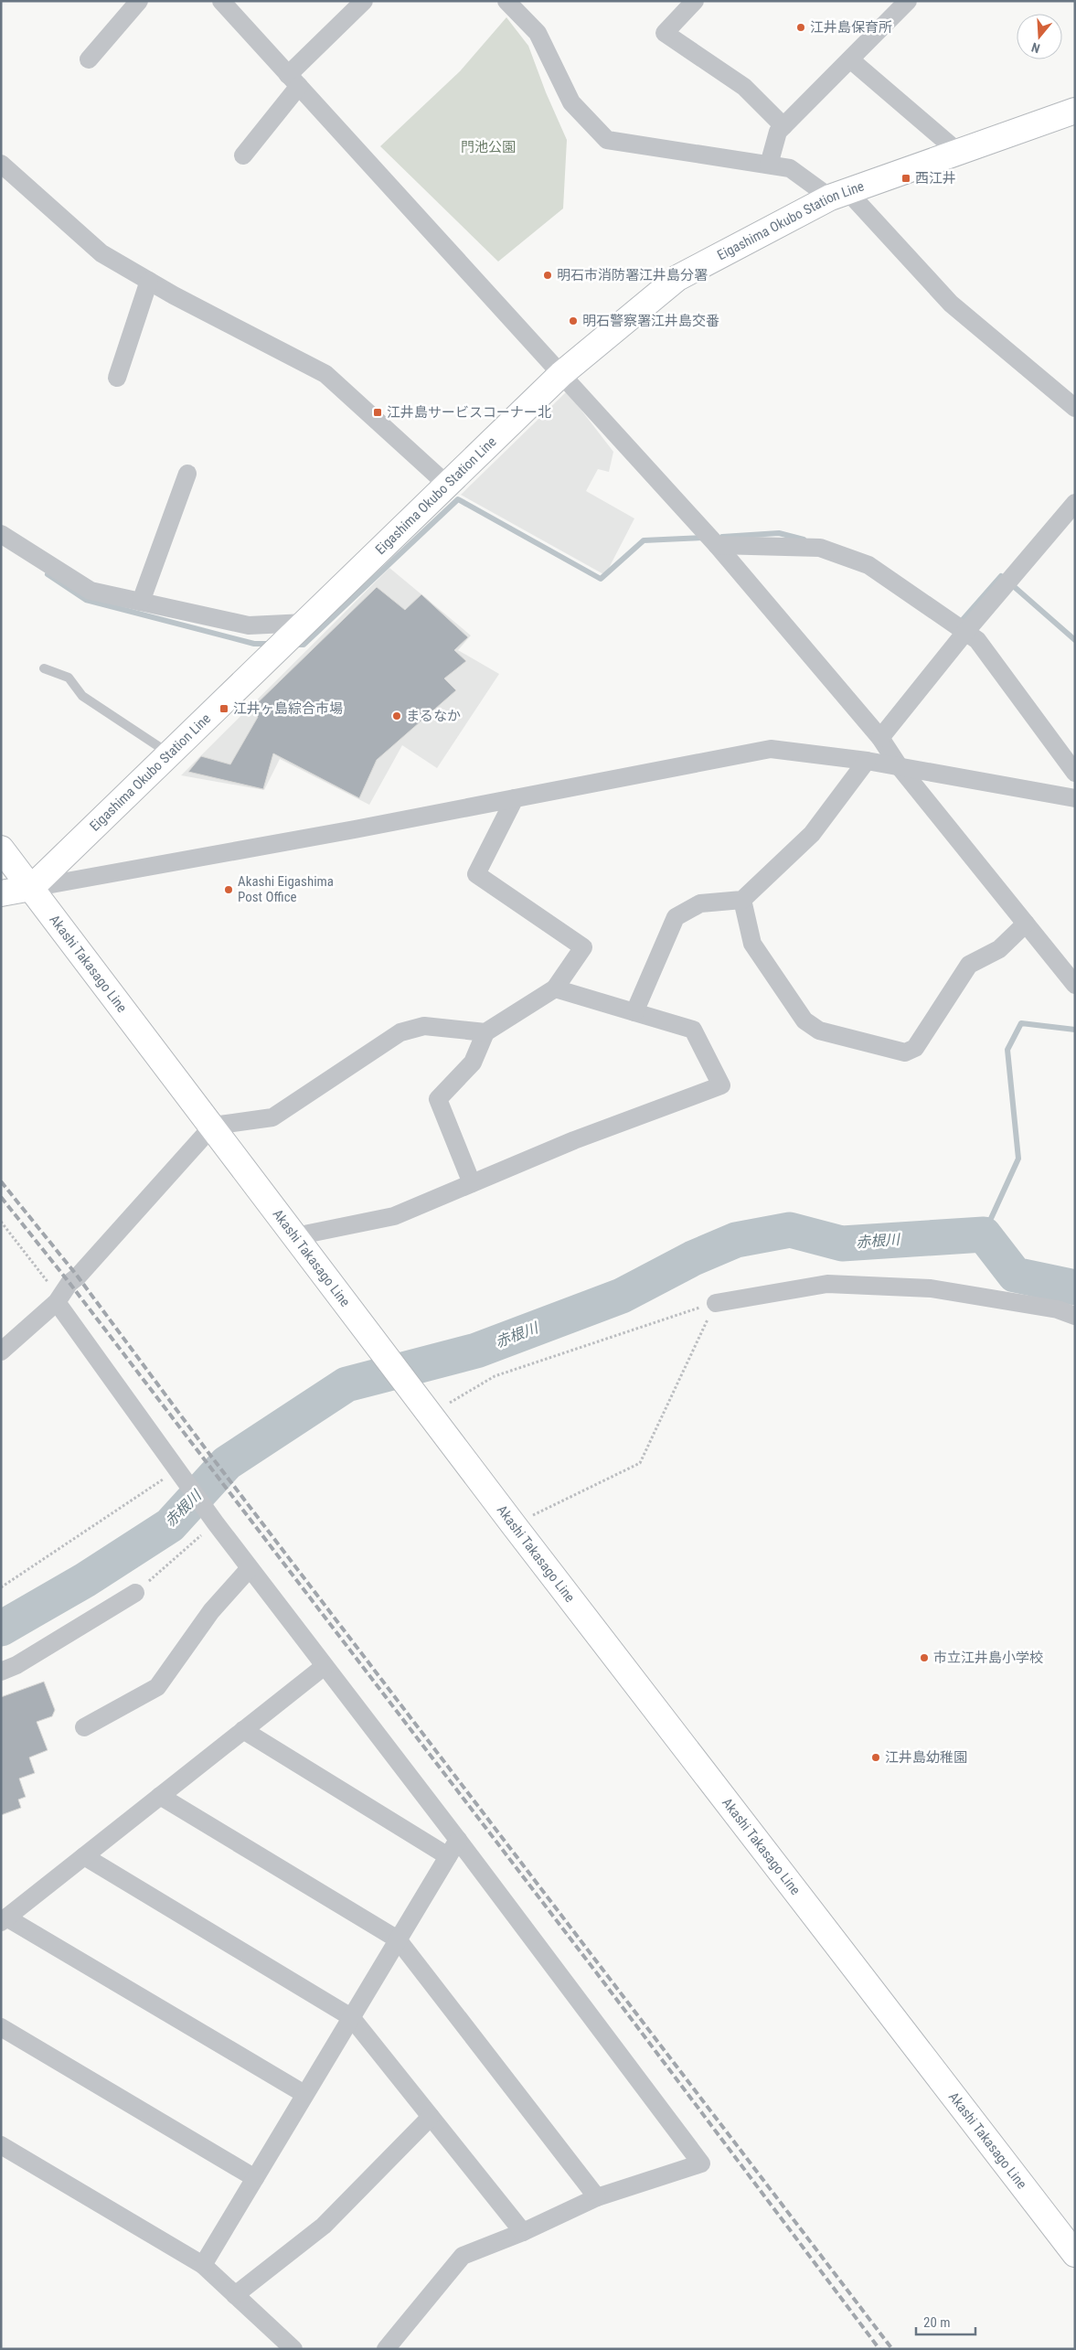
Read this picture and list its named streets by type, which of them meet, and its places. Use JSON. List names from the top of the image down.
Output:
{
  "streets": {
    "main road": ["Eigashima Okubo Station Line", "Akashi Takasago Line"]
  },
  "crossings": [
    ["Eigashima Okubo Station Line", "Akashi Takasago Line"]
  ],
  "water": ["赤根川"],
  "parks": ["門池公園"],
  "places": {
    "other": [
      "江井島保育所",
      "明石市消防署江井島分署",
      "明石警察署江井島交番",
      "まるなか",
      "Akashi Eigashima Post Office",
      "市立江井島小学校",
      "江井島幼稚園"
    ],
    "transit": ["西江井", "江井島サービスコーナー北", "江井ヶ島綜合市場"]
  },
  "scale_bar": "20 m",
  "north": "bottom"
}
